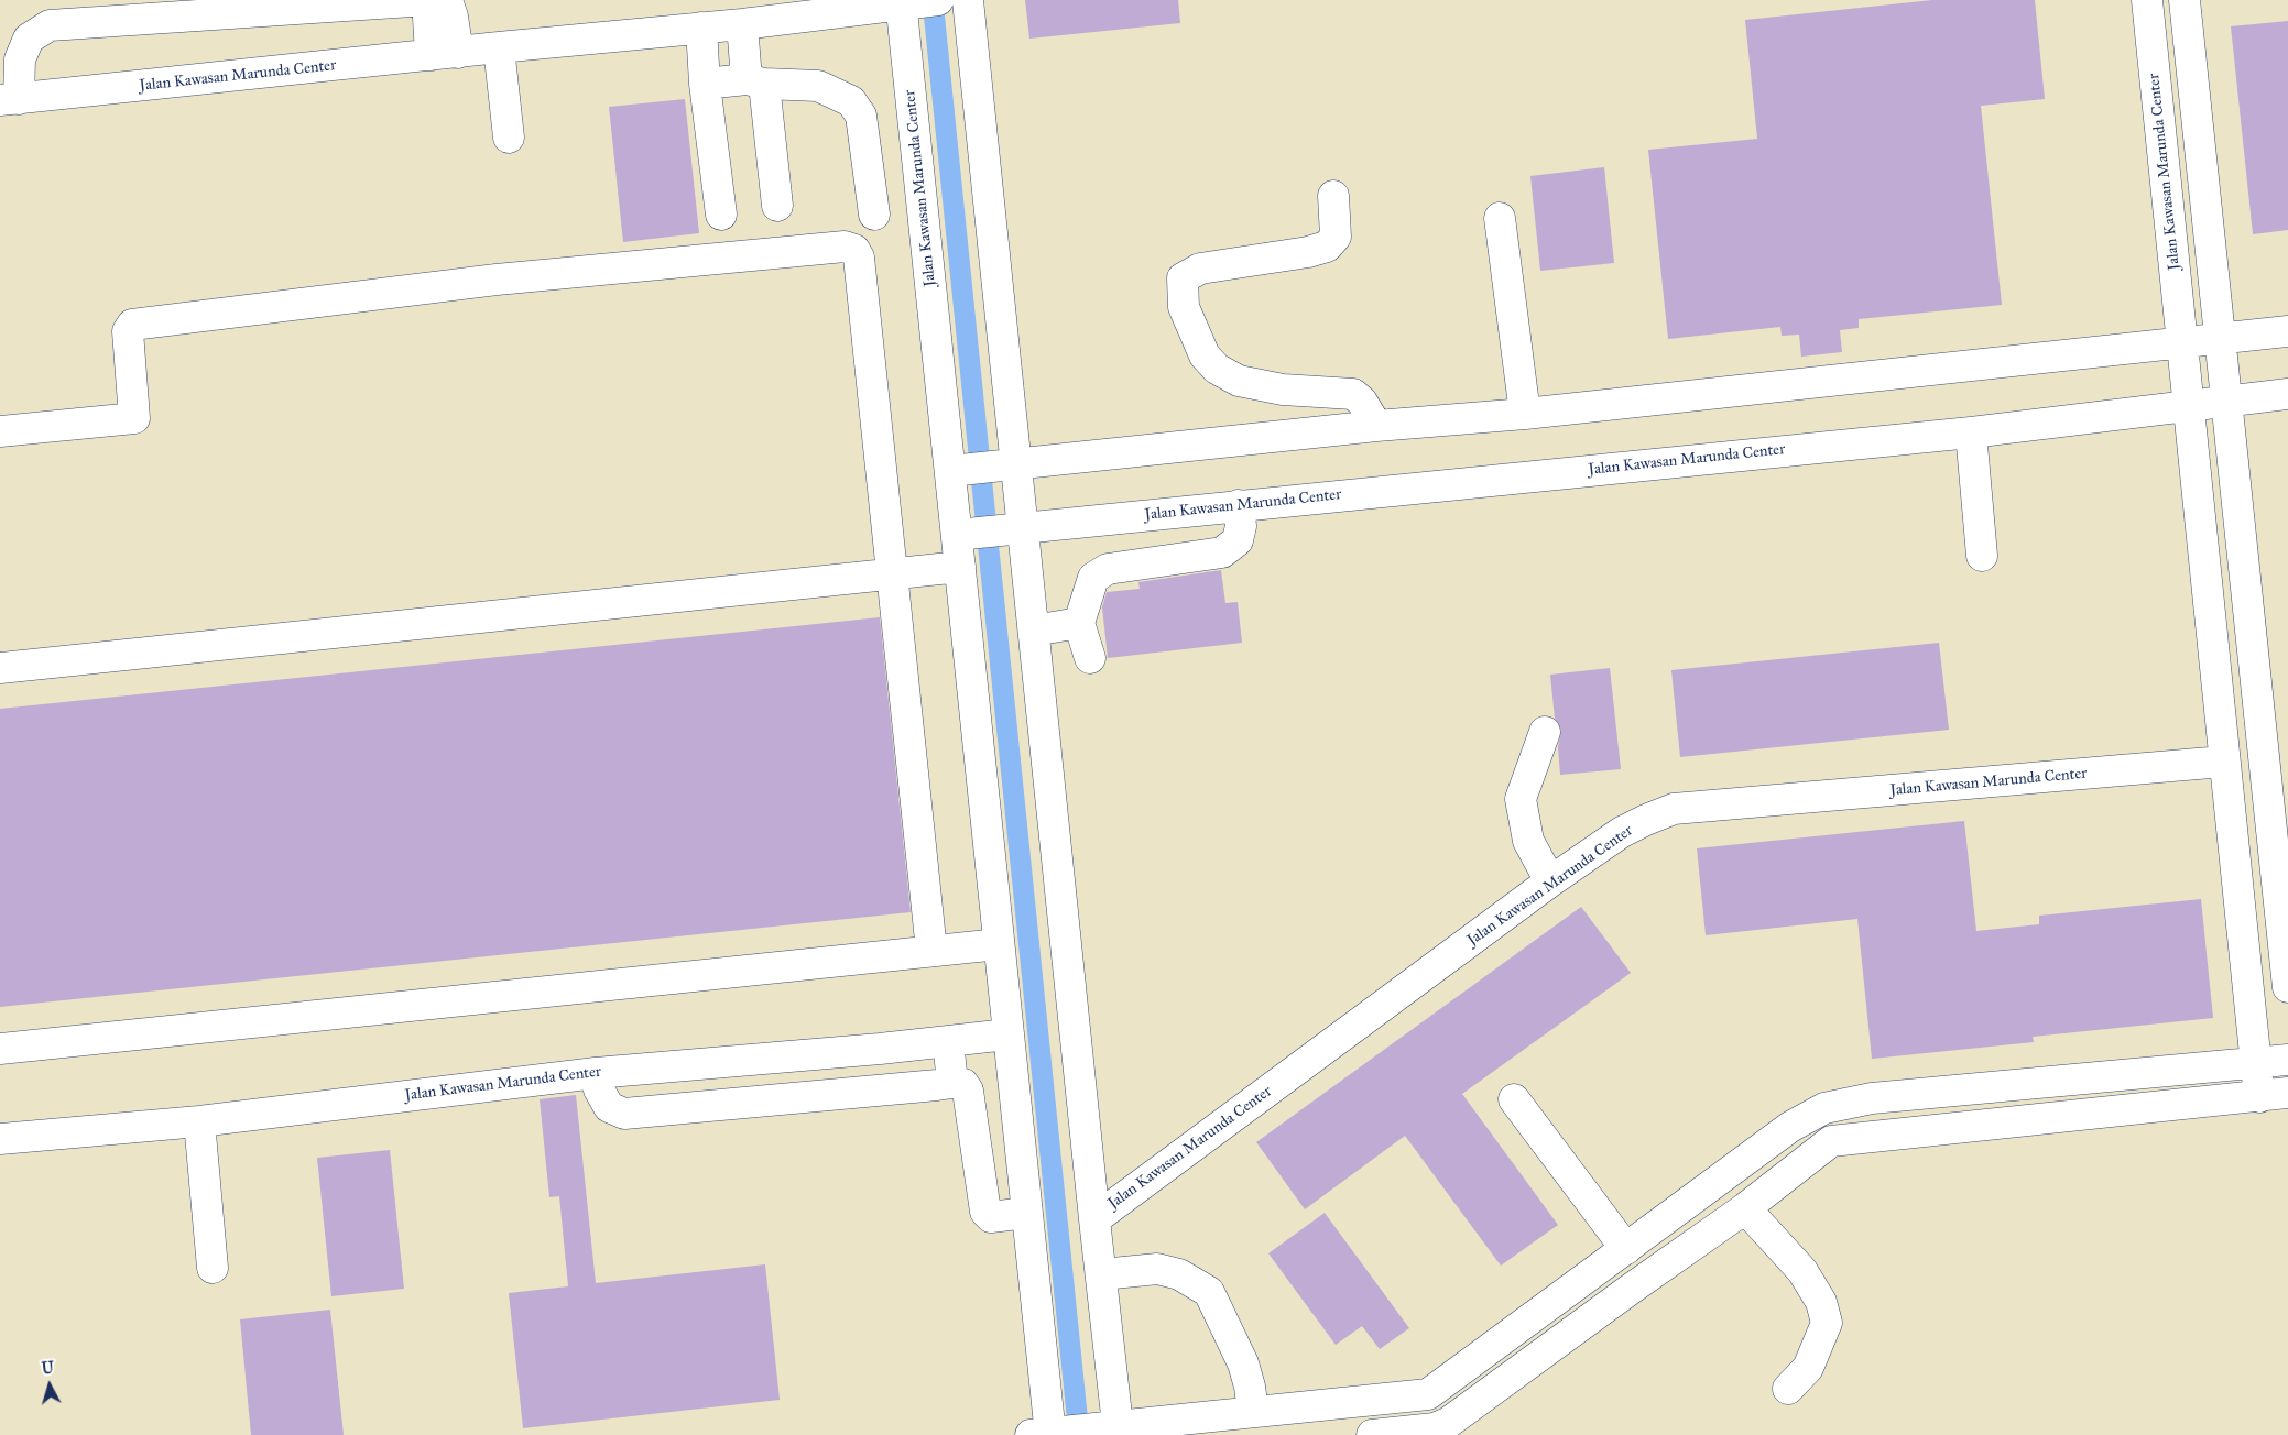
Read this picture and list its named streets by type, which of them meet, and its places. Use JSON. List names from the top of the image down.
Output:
{
  "streets": {
    "lane": ["Jalan Kawasan Marunda Center"]
  },
  "north": "top"
}
